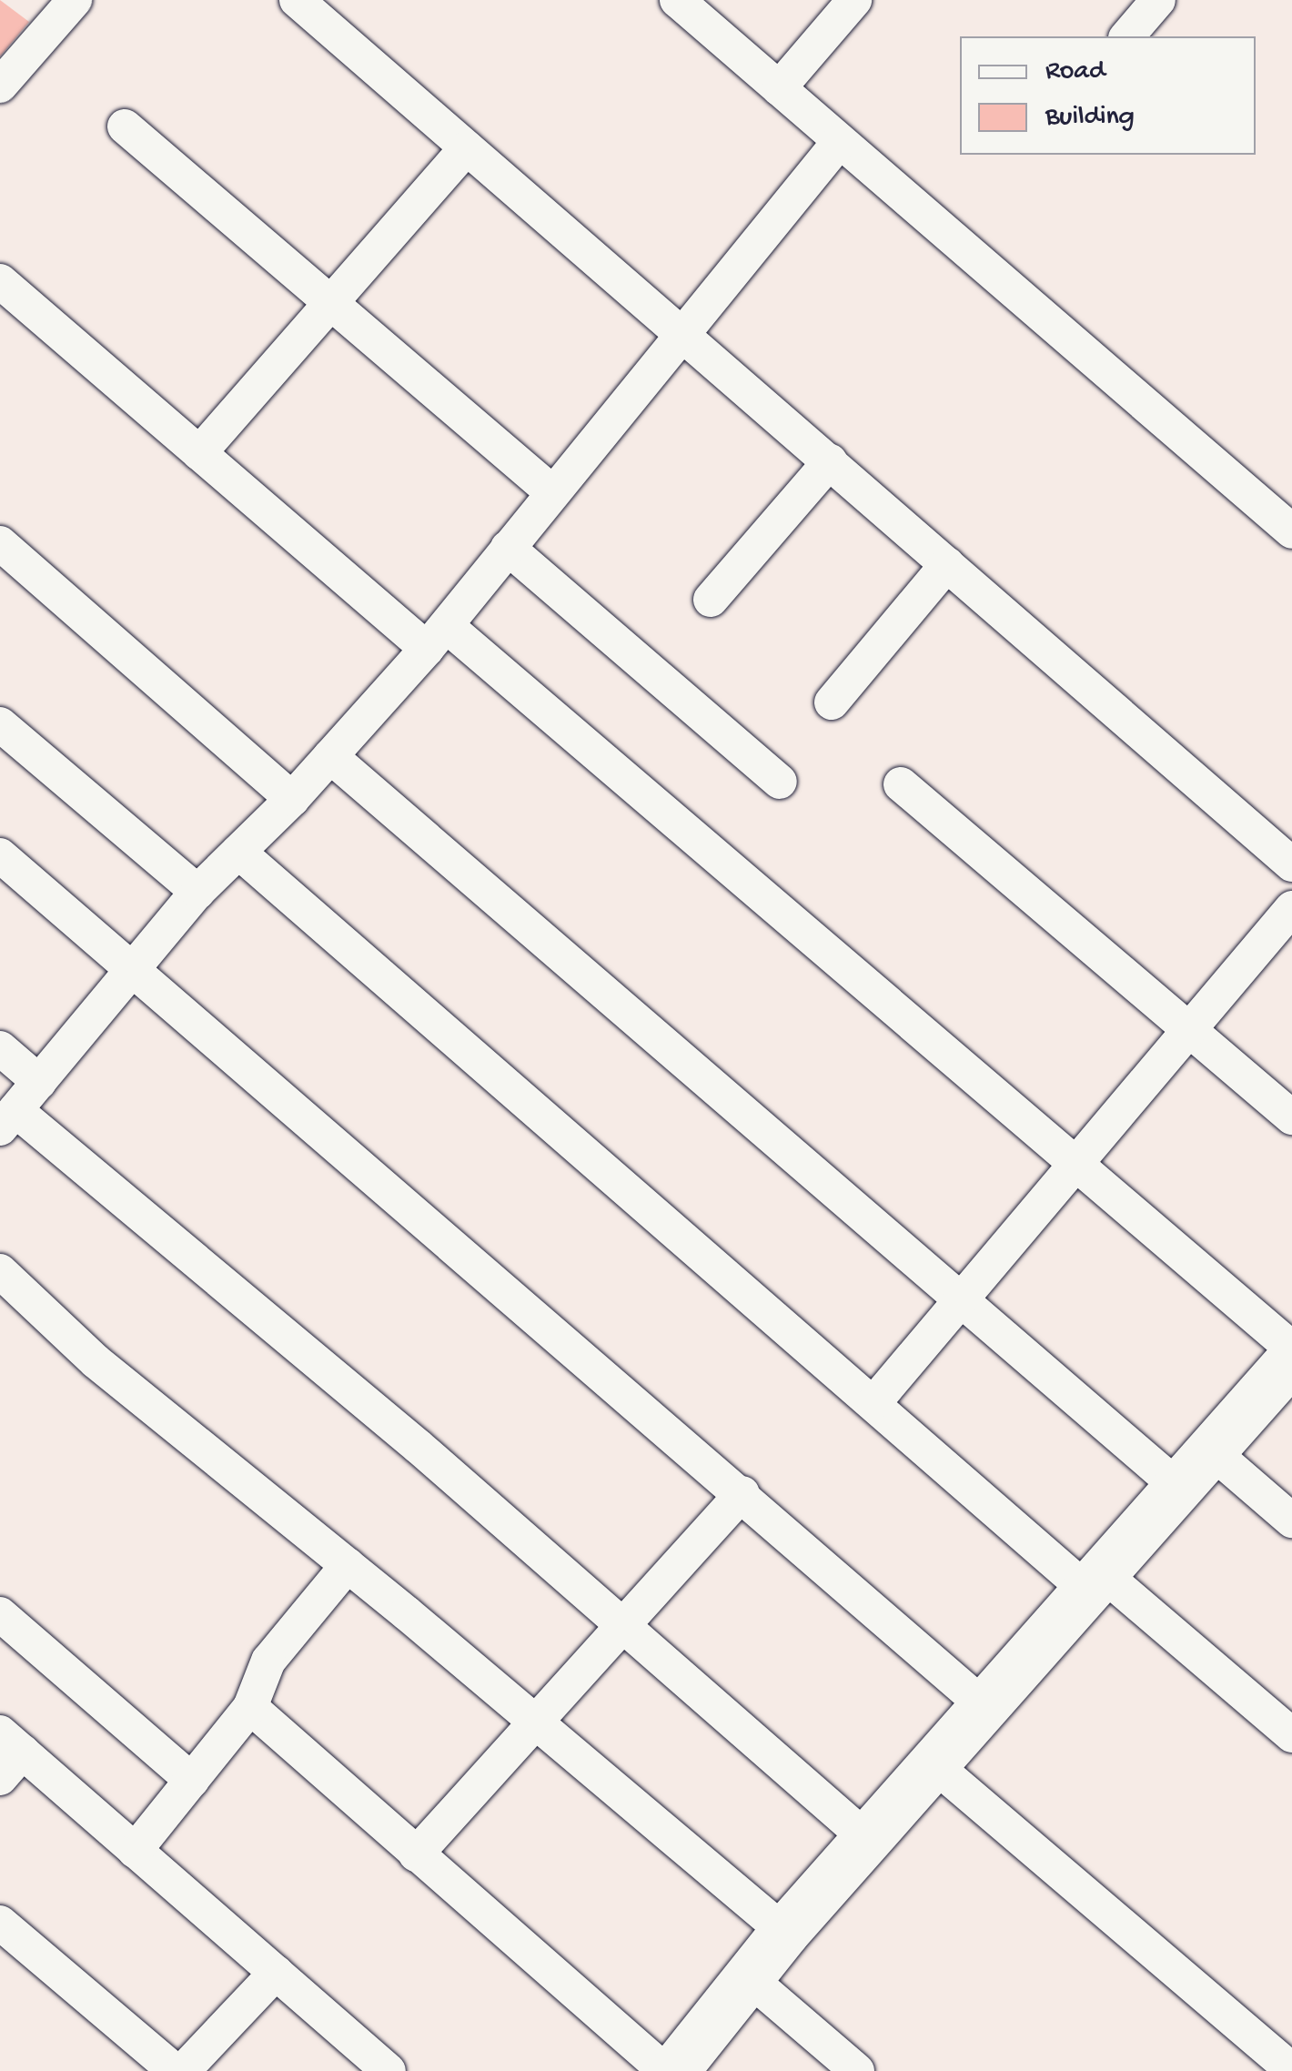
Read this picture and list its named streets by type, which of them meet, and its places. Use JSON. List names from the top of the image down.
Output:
{
  "legend": ["Road", "Building"]
}
